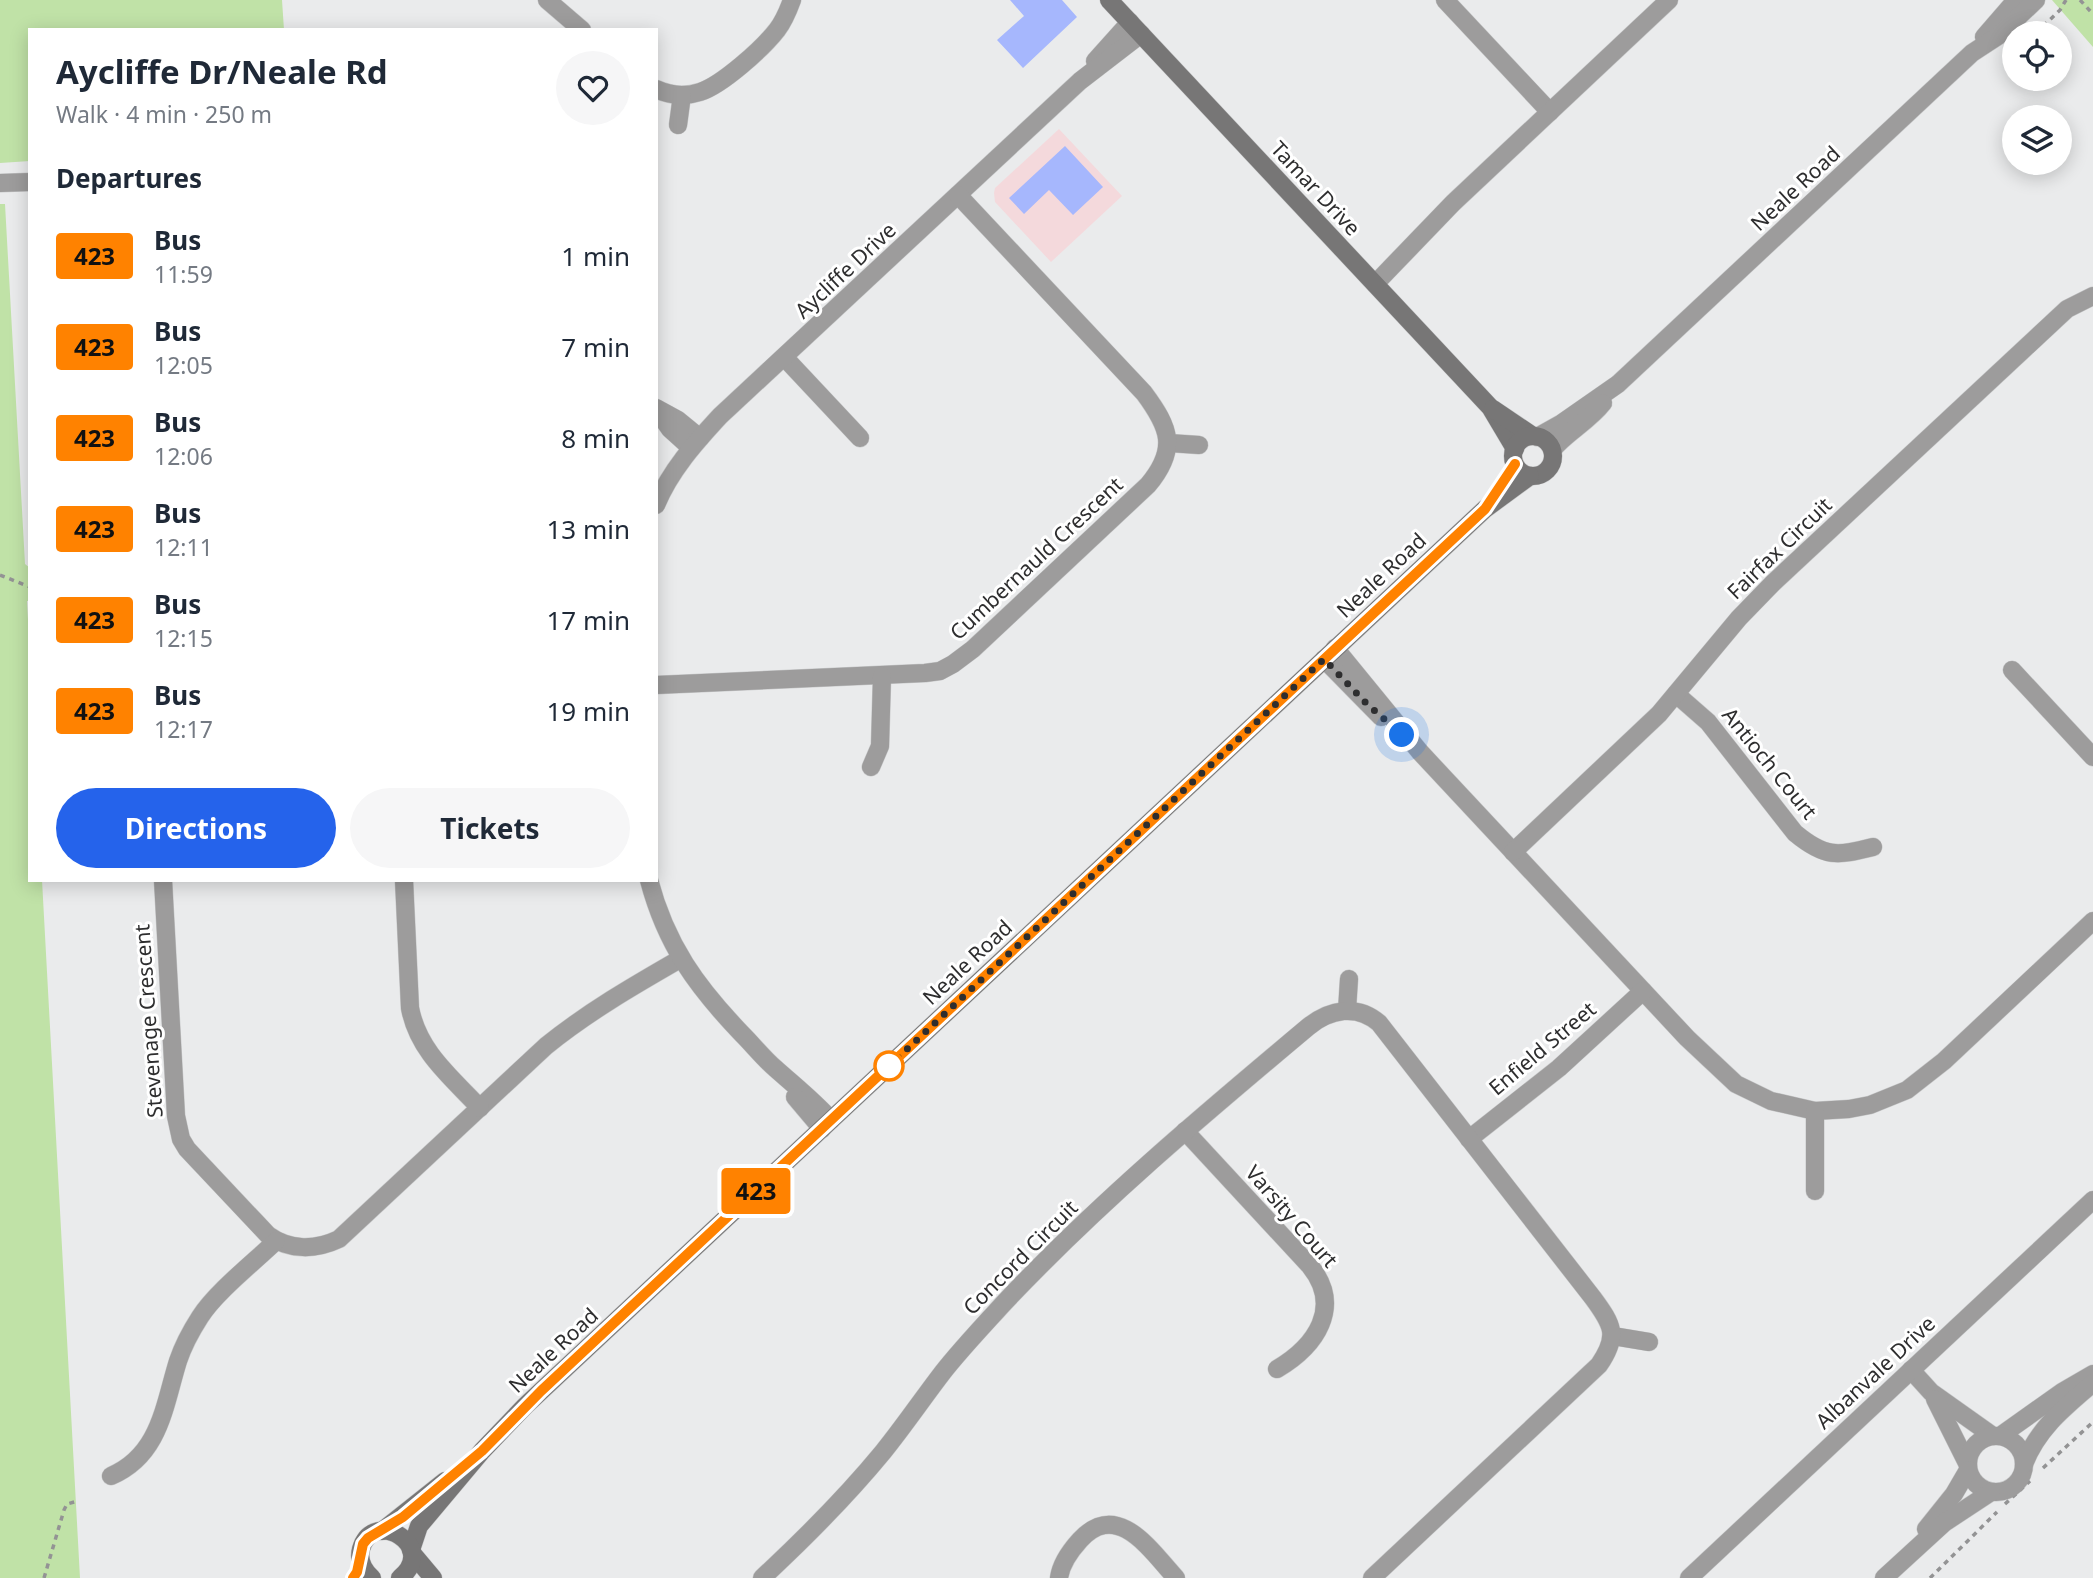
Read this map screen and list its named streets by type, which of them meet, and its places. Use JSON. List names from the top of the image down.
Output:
{
  "streets": {
    "street": [
      "Tamar Drive",
      "Neale Road",
      "Aycliffe Drive",
      "Fairfax Circuit",
      "Cumbernauld Crescent",
      "Antioch Court",
      "Stevenage Crescent",
      "Enfield Street",
      "Varsity Court",
      "Concord Circuit",
      "Albanvale Drive"
    ]
  },
  "crossings": [
    ["Tamar Drive", "Neale Road"],
    ["Tamar Drive", "Aycliffe Drive"],
    ["Fairfax Circuit", "Antioch Court"],
    ["Varsity Court", "Concord Circuit"]
  ],
  "lines": ["bus line 423"],
  "page": {
    "on_map": "423",
    "heading": [
      ["Aycliffe Dr/Neale Rd", "Walk · 4 min · 250 m"],
      "Departures"
    ],
    "list": [
      {
        "mark": "423",
        "name": "Bus",
        "note": "11:59",
        "value": "1 min"
      },
      {
        "mark": "423",
        "name": "Bus",
        "note": "12:05",
        "value": "7 min"
      },
      {
        "mark": "423",
        "name": "Bus",
        "note": "12:06",
        "value": "8 min"
      },
      {
        "mark": "423",
        "name": "Bus",
        "note": "12:11",
        "value": "13 min"
      },
      {
        "mark": "423",
        "name": "Bus",
        "note": "12:15",
        "value": "17 min"
      },
      {
        "mark": "423",
        "name": "Bus",
        "note": "12:17",
        "value": "19 min"
      }
    ],
    "buttons": ["Directions", "Tickets"]
  }
}
